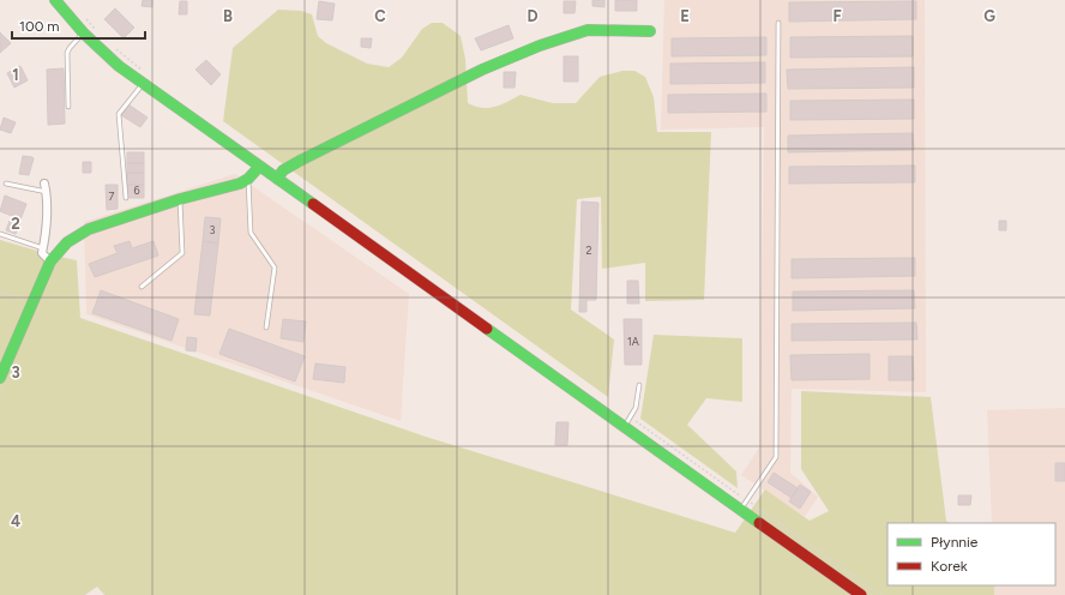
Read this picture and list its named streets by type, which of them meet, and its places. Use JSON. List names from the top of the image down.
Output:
{
  "house_numbers": [
    "6",
    "7",
    "3",
    "2",
    "1A"
  ],
  "legend": ["Płynnie", "Korek"],
  "scale_bar": "100 m",
  "grid": {
    "columns": [
      "B",
      "C",
      "D",
      "E",
      "F",
      "G"
    ],
    "rows": [
      "1",
      "2",
      "3",
      "4"
    ]
  }
}
